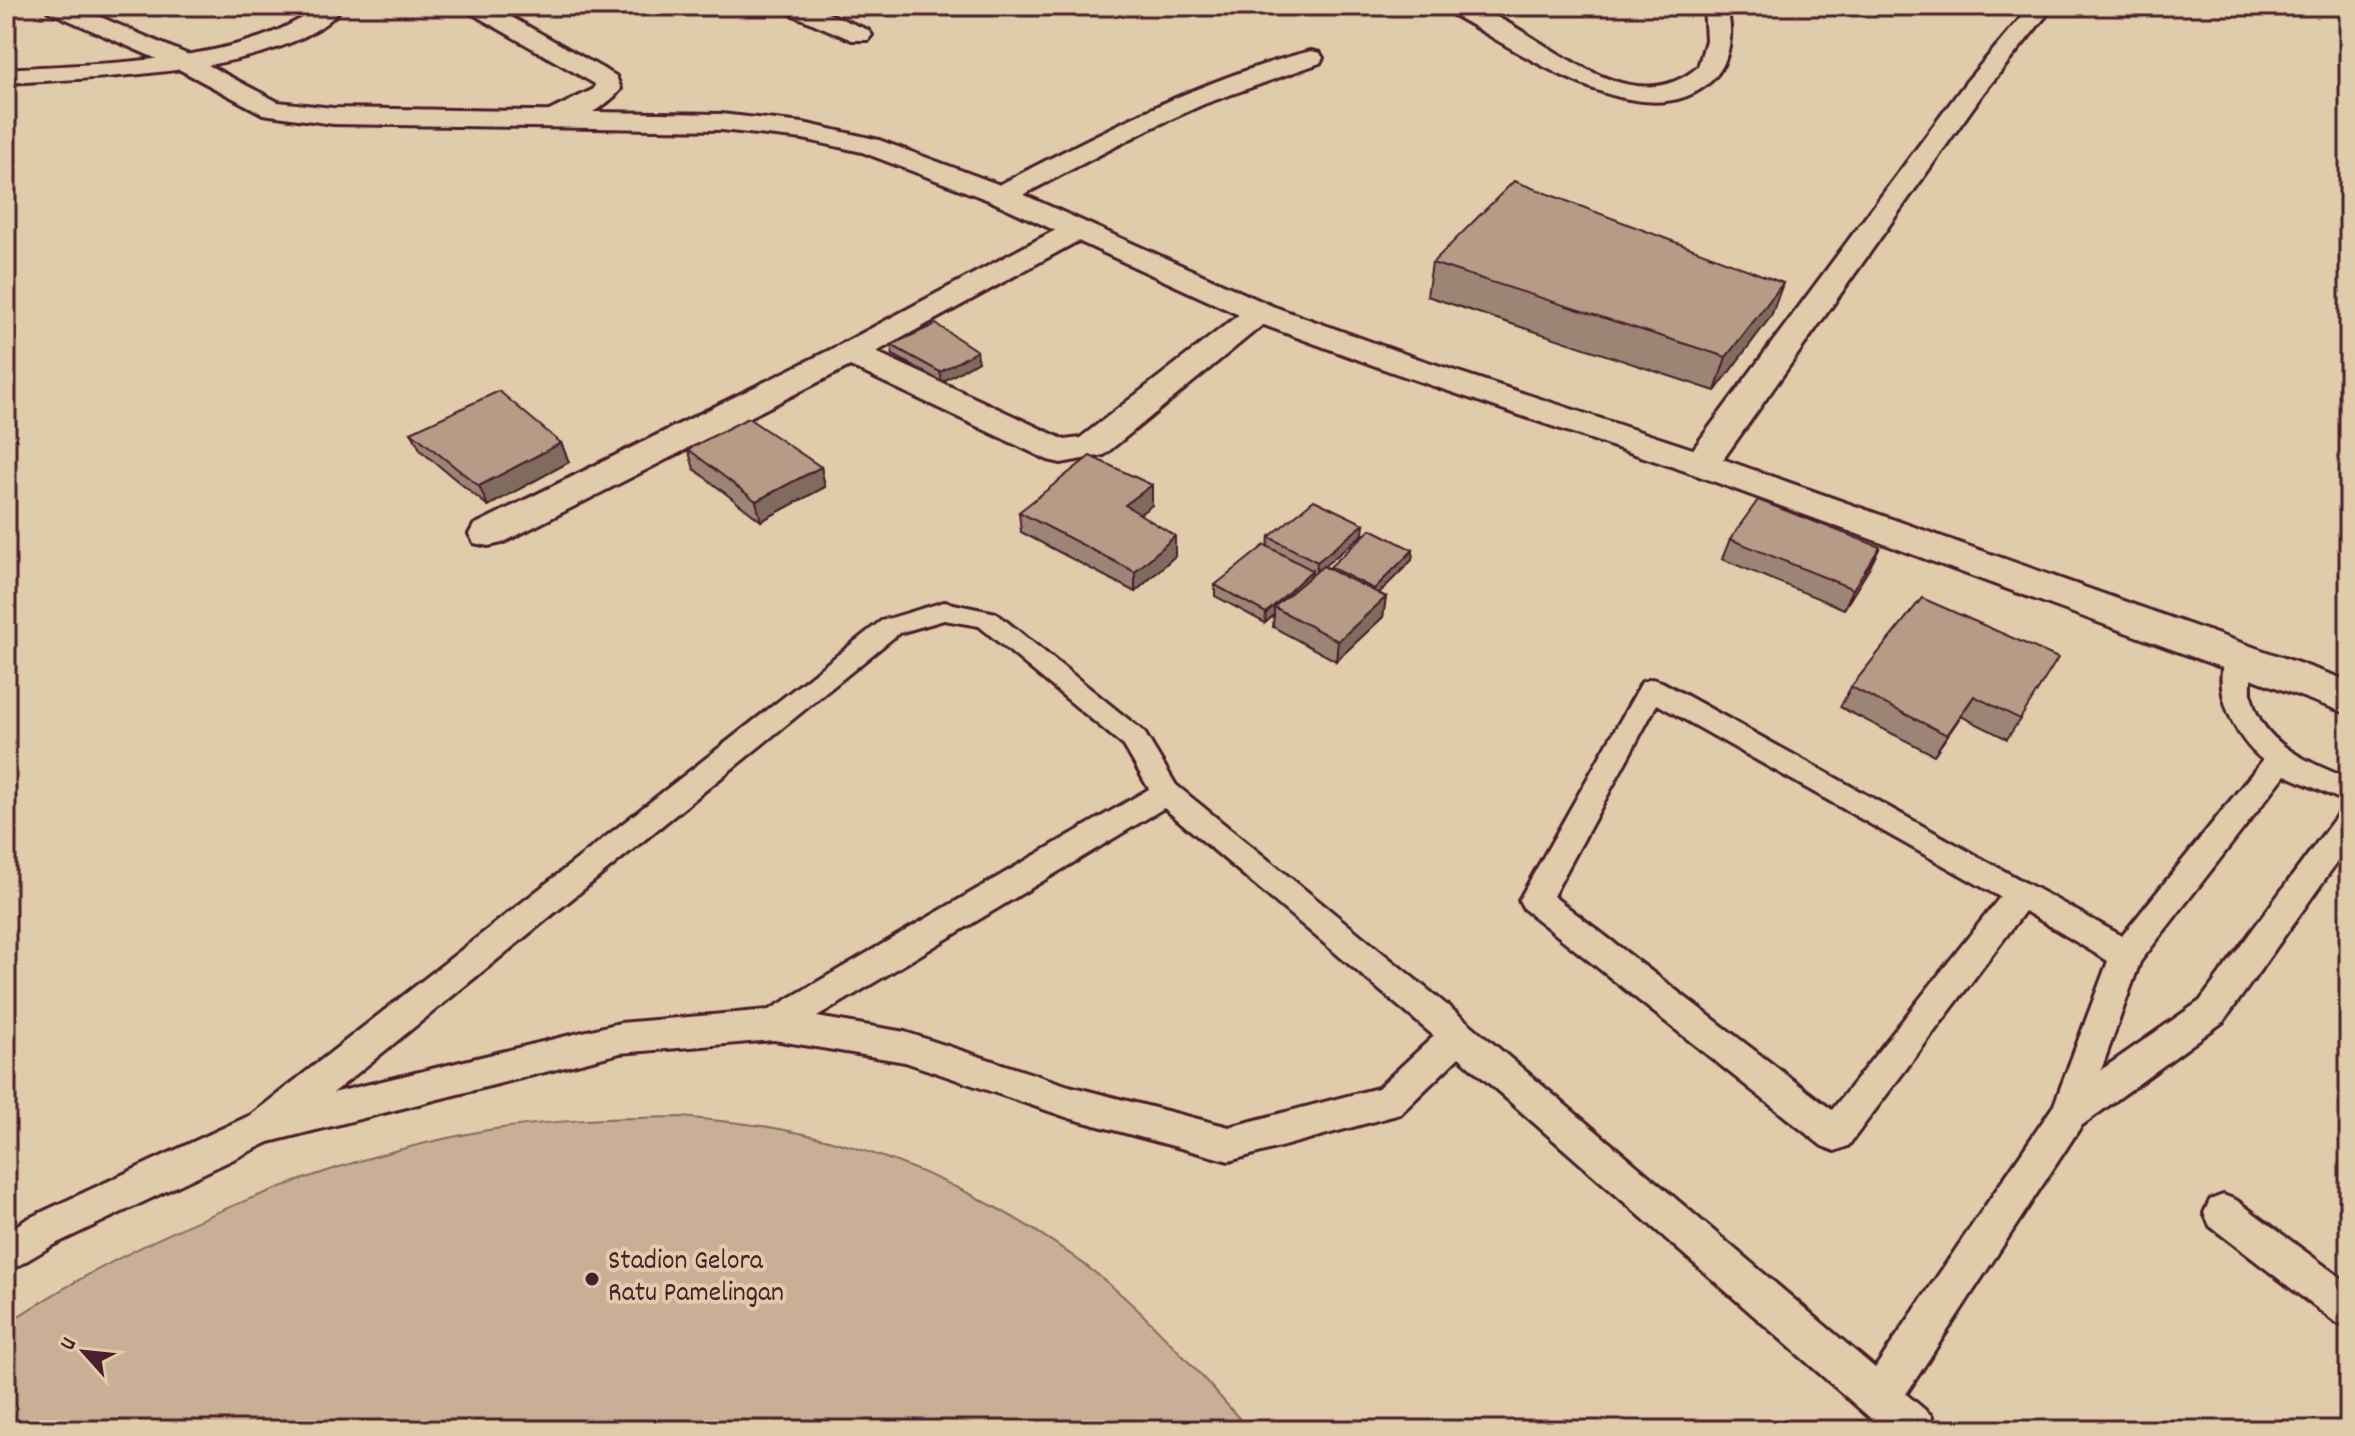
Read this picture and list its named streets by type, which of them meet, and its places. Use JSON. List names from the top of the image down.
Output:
{
  "places": ["Stadion Gelora Ratu Pamelingan"],
  "north": "top left"
}
